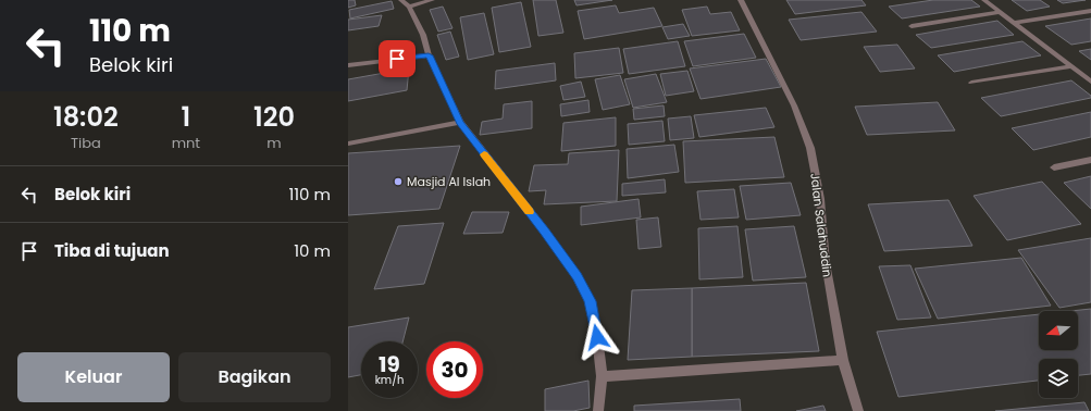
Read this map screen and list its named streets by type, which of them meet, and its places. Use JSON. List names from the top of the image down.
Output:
{
  "streets": {
    "street": ["Jalan Salahuddin"]
  },
  "places": ["Masjid Al Islah"],
  "north": "left",
  "page": {
    "turn": ["110 m", "Belok kiri"],
    "eta": [
      "18:02",
      "Tiba",
      "1",
      "mnt",
      "120",
      "m"
    ],
    "list": [
      {
        "name": "Belok kiri",
        "value": "110 m"
      },
      {
        "name": "Tiba di tujuan",
        "value": "10 m"
      }
    ],
    "speed": "19 km/h",
    "limit": "30",
    "buttons": ["Keluar", "Bagikan"]
  }
}
